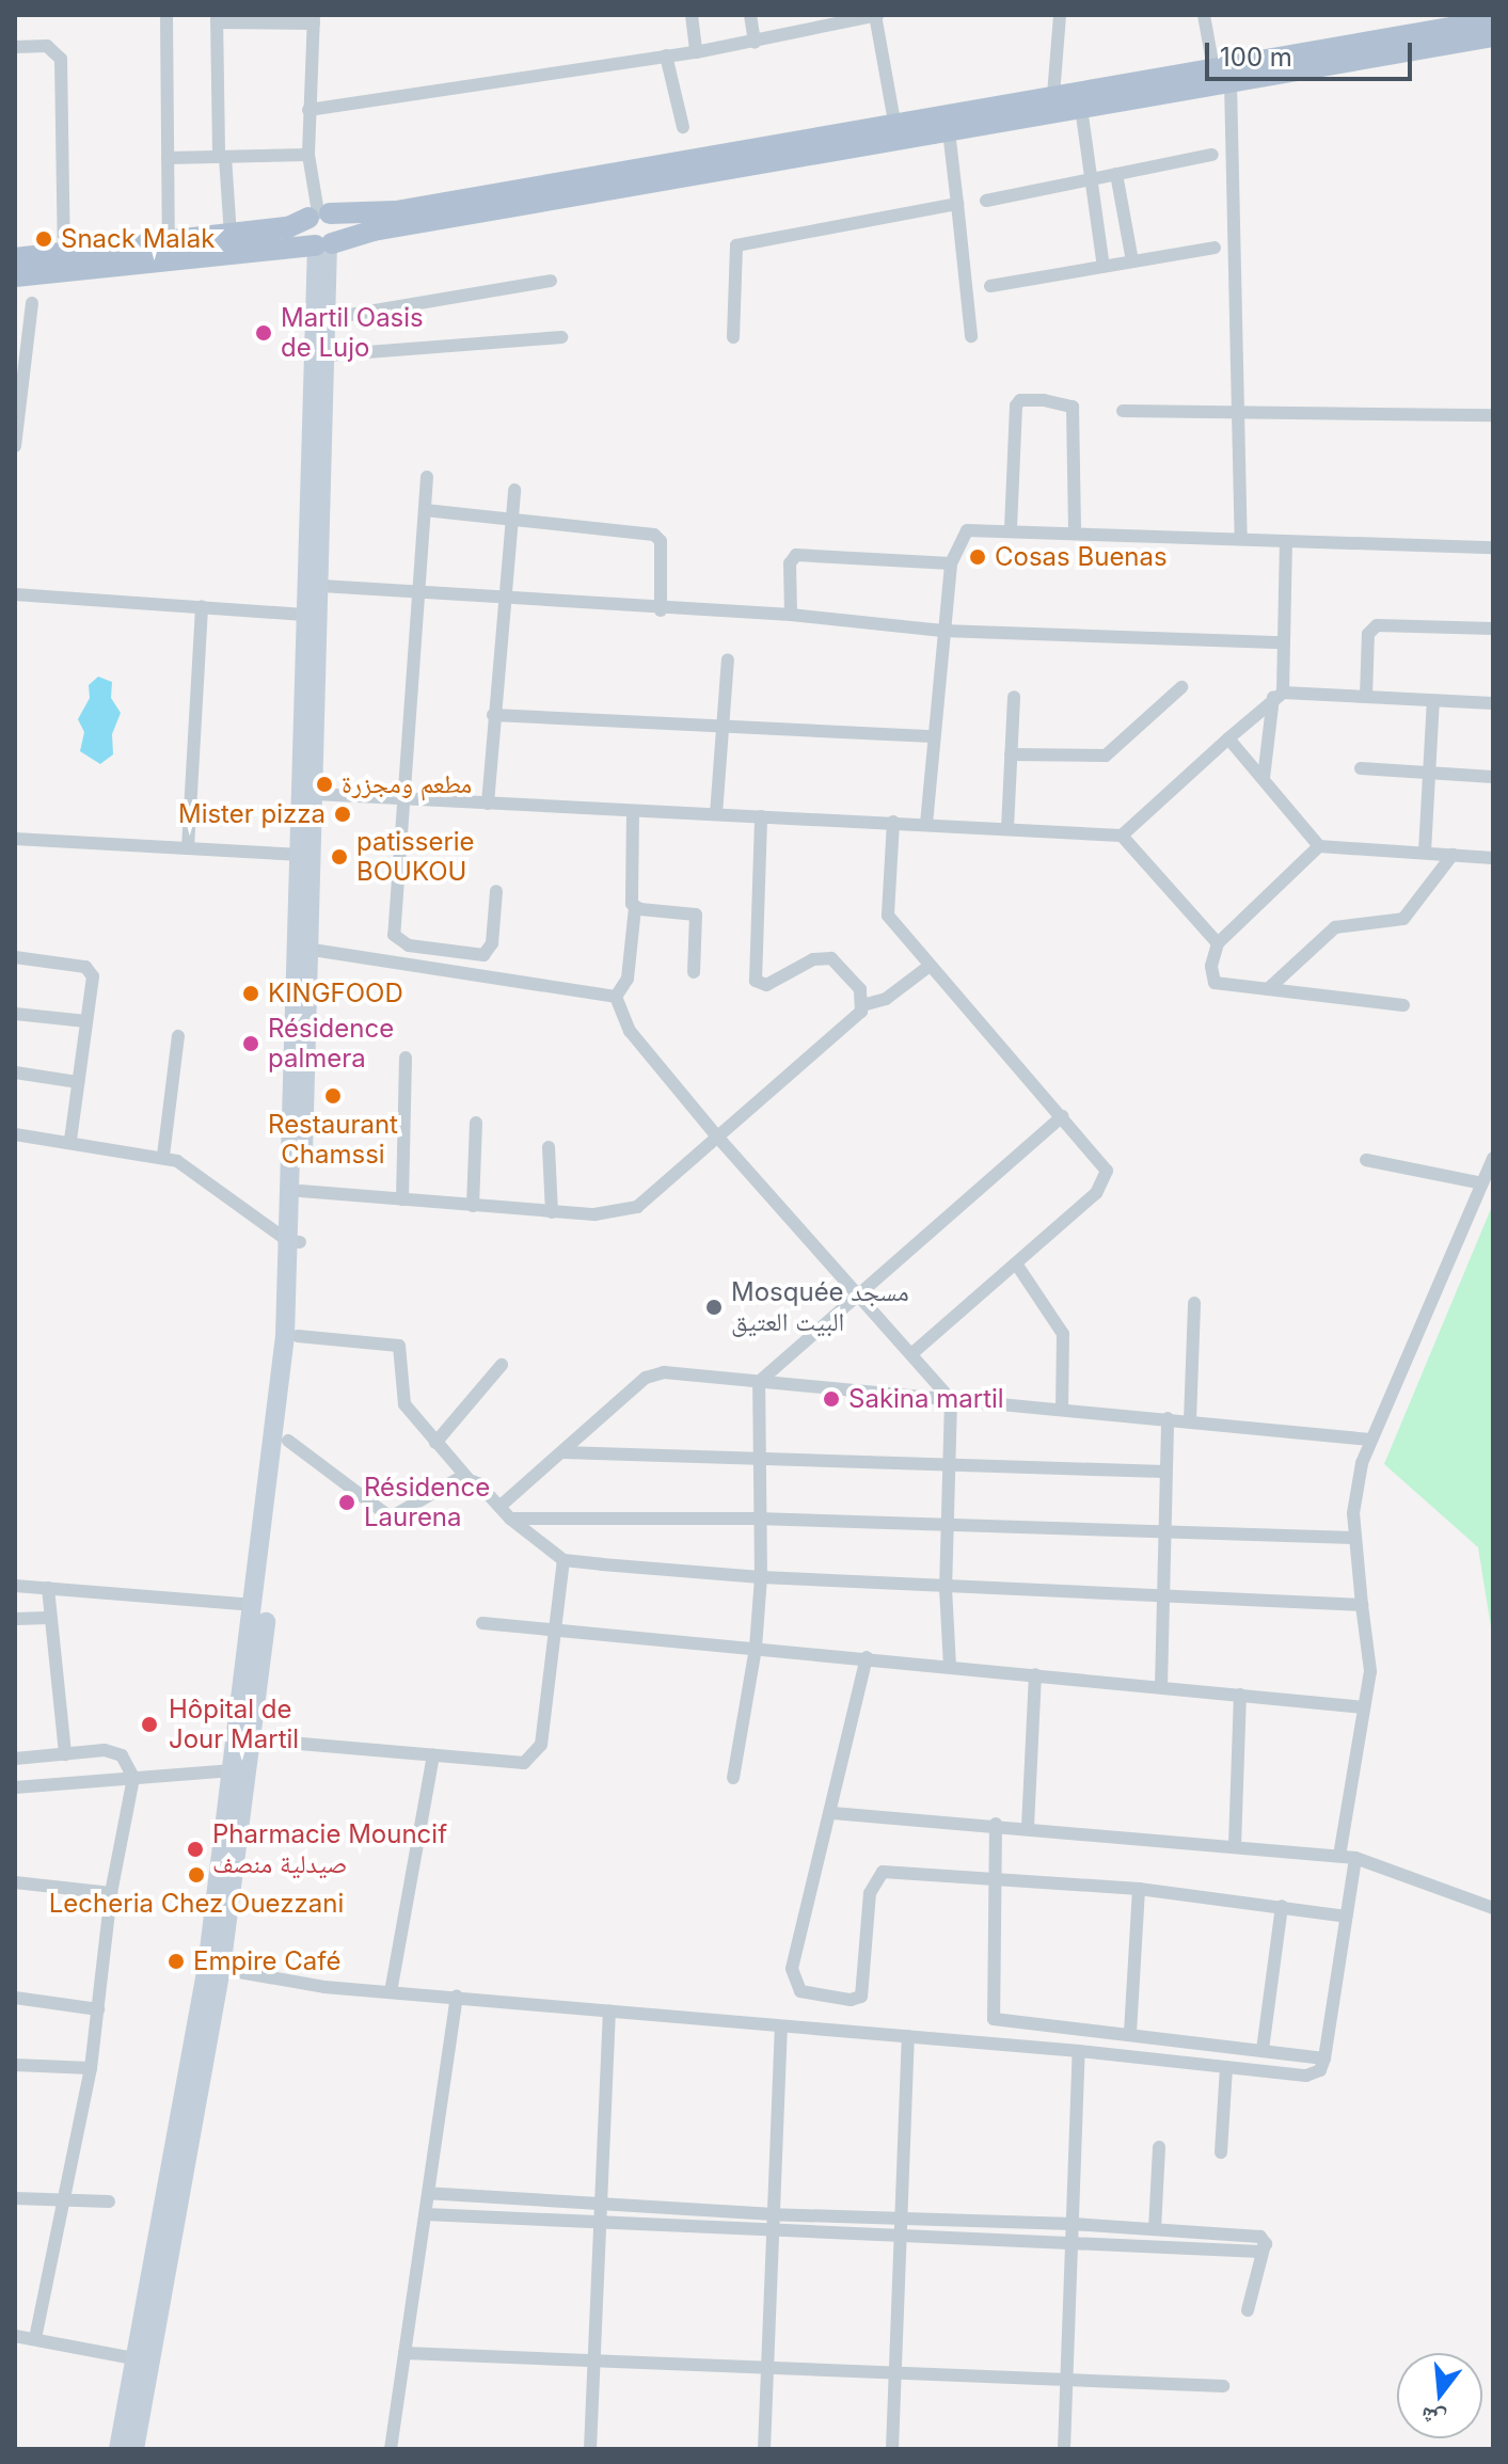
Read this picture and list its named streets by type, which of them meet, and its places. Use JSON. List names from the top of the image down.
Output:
{
  "places": [
    "Snack Malak",
    "Martil Oasis de Lujo",
    "Cosas Buenas",
    "مطعم ومجزرة",
    "Mister pizza",
    "patisserie BOUKOU",
    "KINGFOOD",
    "Résidence palmera",
    "Restaurant Chamssi",
    "Mosquée مسجد البيت العتيق",
    "Sakina martil",
    "Résidence Laurena",
    "Hôpital de Jour Martil",
    "Pharmacie Mouncif صيدلية منصف",
    "Lecheria Chez Ouezzani",
    "Empire Café"
  ],
  "scale_bar": "100 m",
  "north": "bottom"
}
